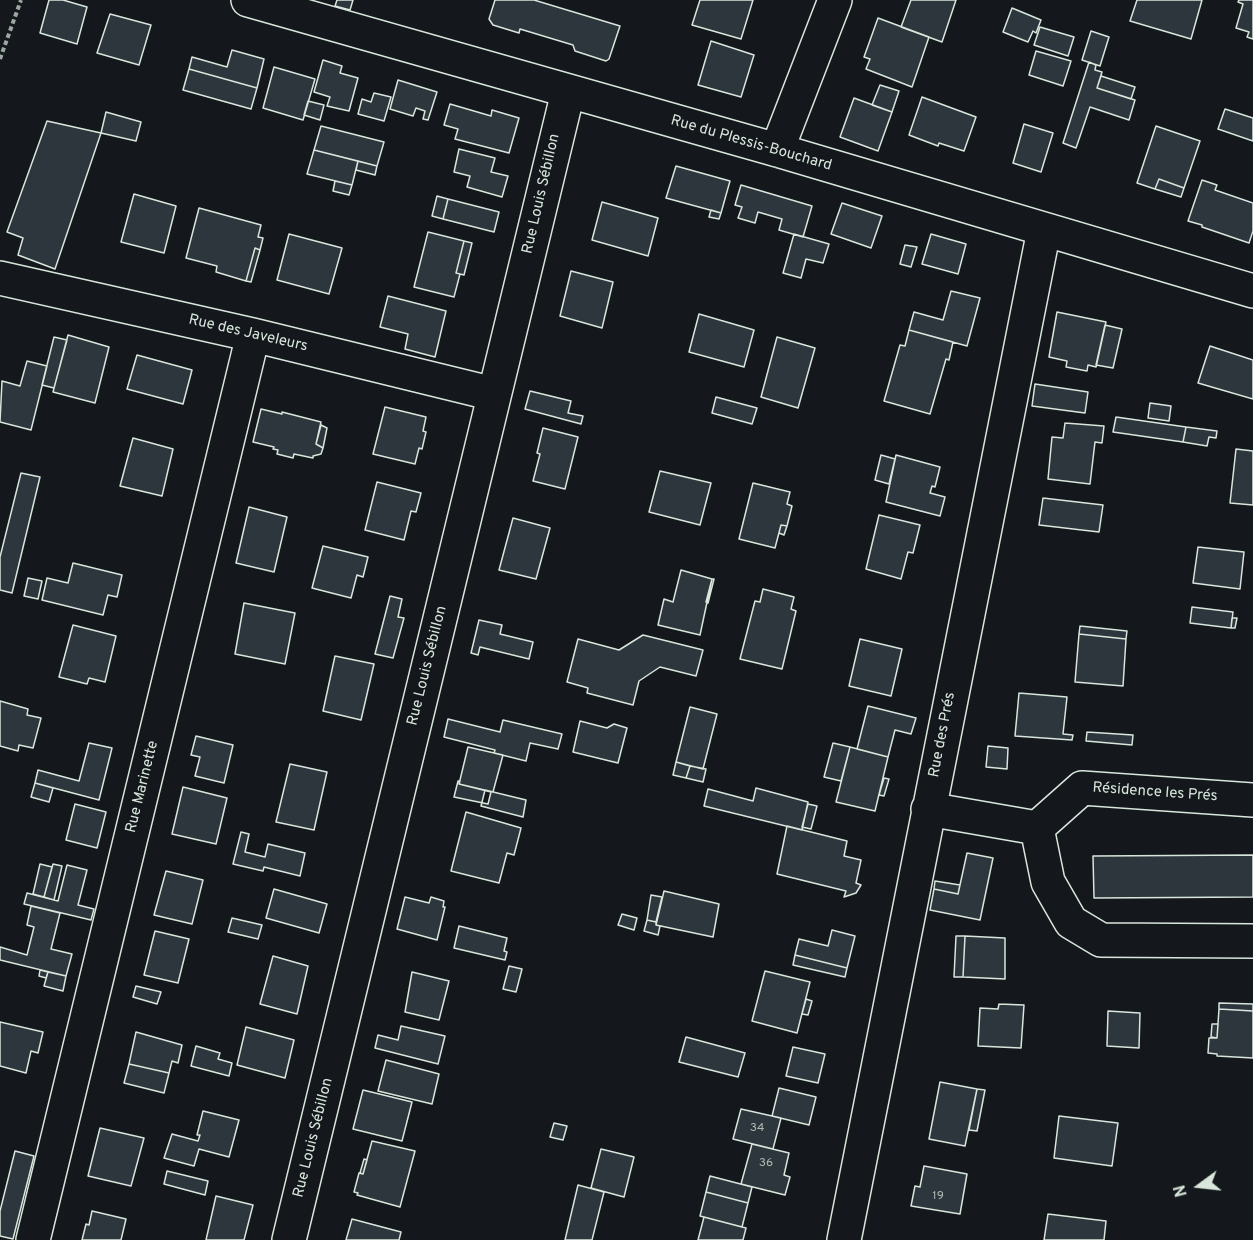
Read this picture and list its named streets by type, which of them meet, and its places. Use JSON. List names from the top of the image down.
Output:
{
  "streets": {
    "street": [
      "Rue du Plessis-Bouchard",
      "Rue Louis Sébillon",
      "Rue des Javeleurs",
      "Rue des Prés",
      "Rue Marinette",
      "Résidence les Prés"
    ]
  },
  "crossings": [
    ["Rue du Plessis-Bouchard", "Rue Louis Sébillon"],
    ["Rue du Plessis-Bouchard", "Rue des Prés"],
    ["Rue Louis Sébillon", "Rue des Javeleurs"],
    ["Rue des Javeleurs", "Rue Marinette"]
  ],
  "house_numbers": ["34", "36", "19"],
  "north": "left"
}
